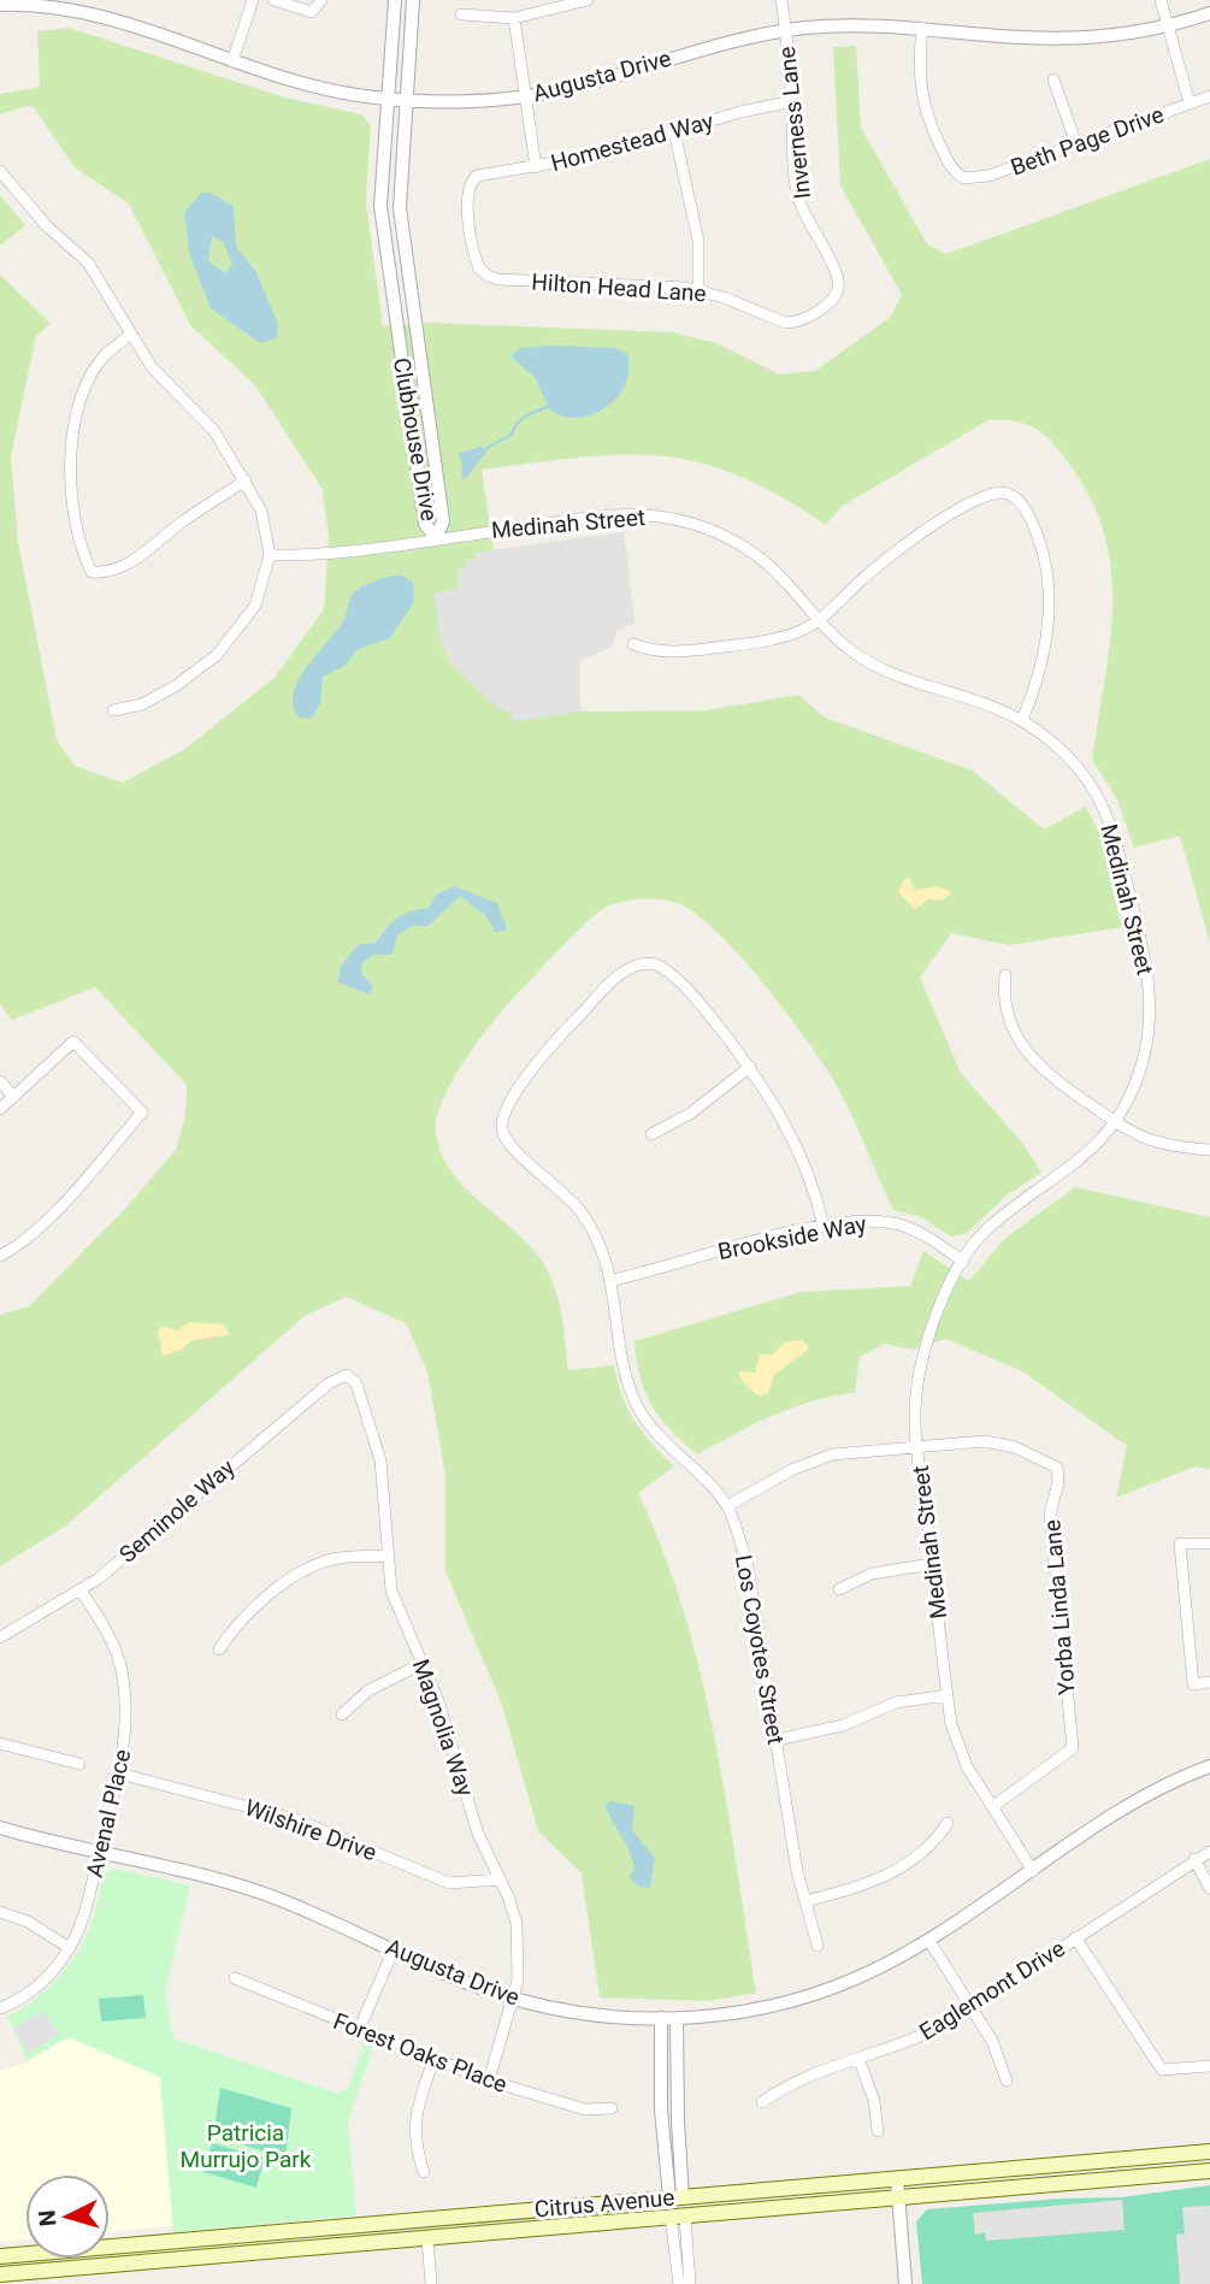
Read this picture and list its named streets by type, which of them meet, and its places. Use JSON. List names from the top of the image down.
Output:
{
  "streets": {
    "main road": ["Citrus Avenue"],
    "street": [
      "Augusta Drive",
      "Inverness Lane",
      "Beth Page Drive",
      "Homestead Way",
      "Hilton Head Lane",
      "Clubhouse Drive",
      "Medinah Street",
      "Brookside Way",
      "Seminole Way",
      "Yorba Linda Lane",
      "Los Coyotes Street",
      "Magnolia Way",
      "Avenal Place",
      "Wilshire Drive",
      "Eaglemont Drive",
      "Forest Oaks Place"
    ]
  },
  "crossings": [
    ["Augusta Drive", "Inverness Lane"],
    ["Augusta Drive", "Beth Page Drive"],
    ["Augusta Drive", "Clubhouse Drive"],
    ["Augusta Drive", "Medinah Street"],
    ["Augusta Drive", "Magnolia Way"],
    ["Augusta Drive", "Avenal Place"],
    ["Inverness Lane", "Homestead Way"],
    ["Inverness Lane", "Hilton Head Lane"],
    ["Homestead Way", "Hilton Head Lane"],
    ["Clubhouse Drive", "Medinah Street"],
    ["Medinah Street", "Brookside Way"],
    ["Medinah Street", "Yorba Linda Lane"],
    ["Brookside Way", "Los Coyotes Street"],
    ["Seminole Way", "Magnolia Way"],
    ["Seminole Way", "Avenal Place"],
    ["Magnolia Way", "Wilshire Drive"],
    ["Magnolia Way", "Forest Oaks Place"],
    ["Avenal Place", "Wilshire Drive"]
  ],
  "parks": ["Patricia Murrujo Park"],
  "north": "left"
}
